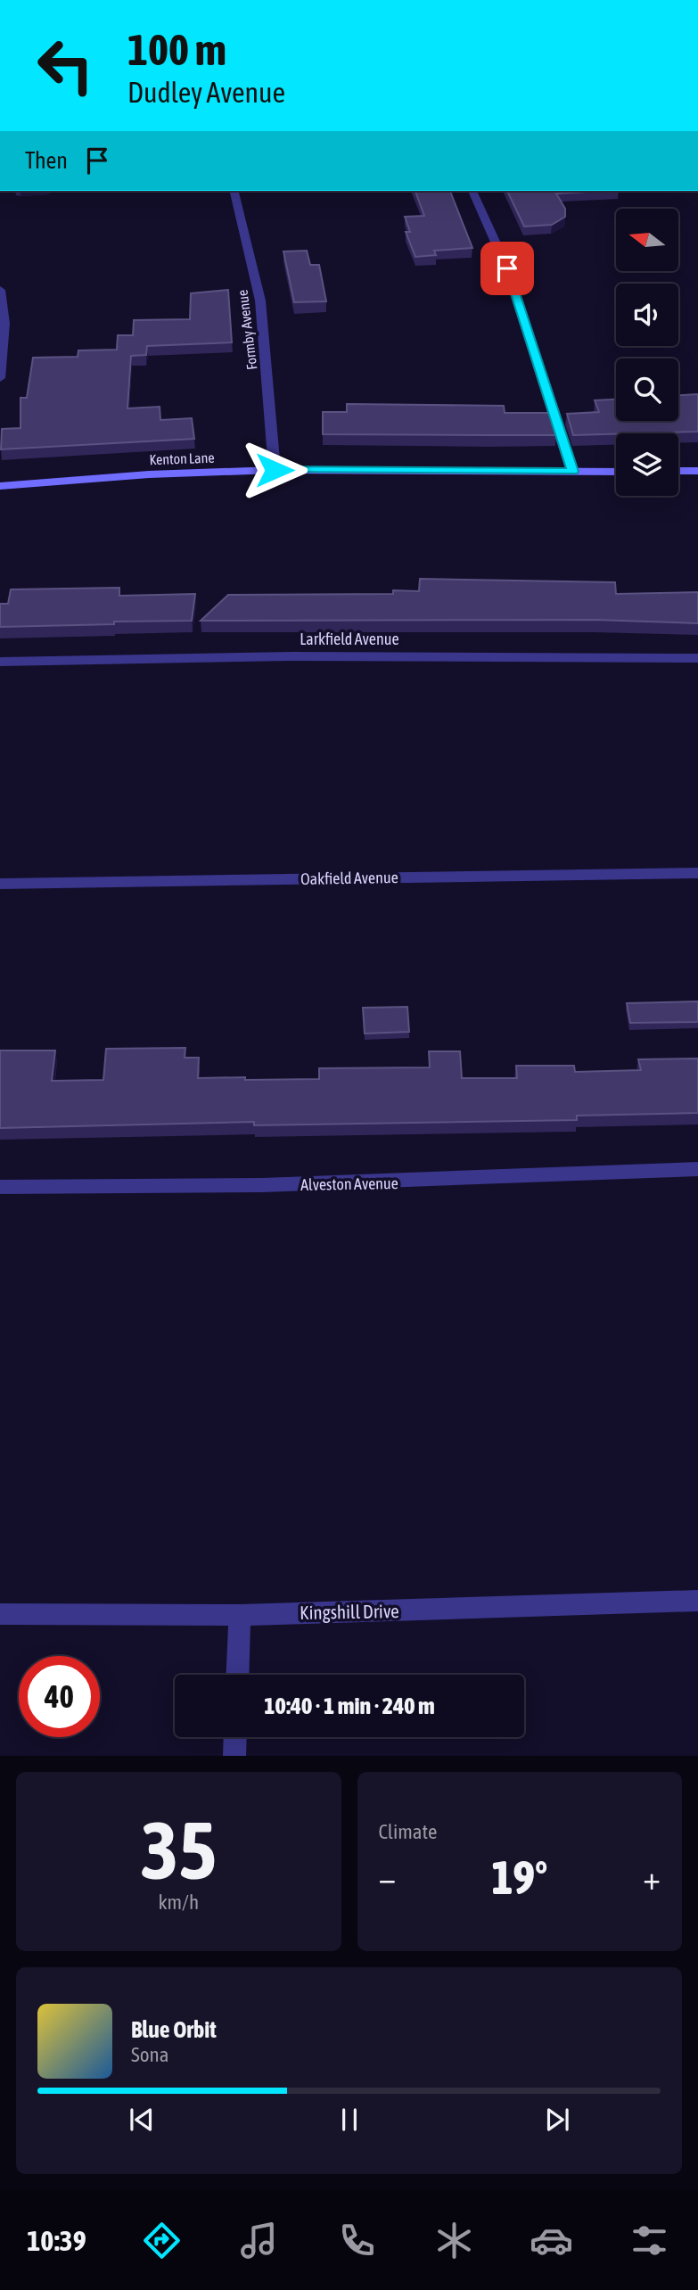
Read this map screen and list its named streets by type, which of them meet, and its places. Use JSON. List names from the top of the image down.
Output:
{
  "streets": {
    "street": [
      "Formby Avenue",
      "Kenton Lane",
      "Larkfield Avenue",
      "Oakfield Avenue",
      "Alveston Avenue",
      "Kingshill Drive"
    ]
  },
  "crossings": [
    ["Formby Avenue", "Kenton Lane"]
  ],
  "north": "left",
  "page": {
    "turn": ["100 m", "Dudley Avenue"],
    "then": "Then",
    "limit": "40",
    "trip": "10:40 · 1 min · 240 m",
    "tile": [
      ["35", "km/h"],
      "Climate"
    ],
    "heat": ["−", "19°", "+"],
    "song": ["Blue Orbit", "Sona"],
    "tabs": "10:39"
  }
}
